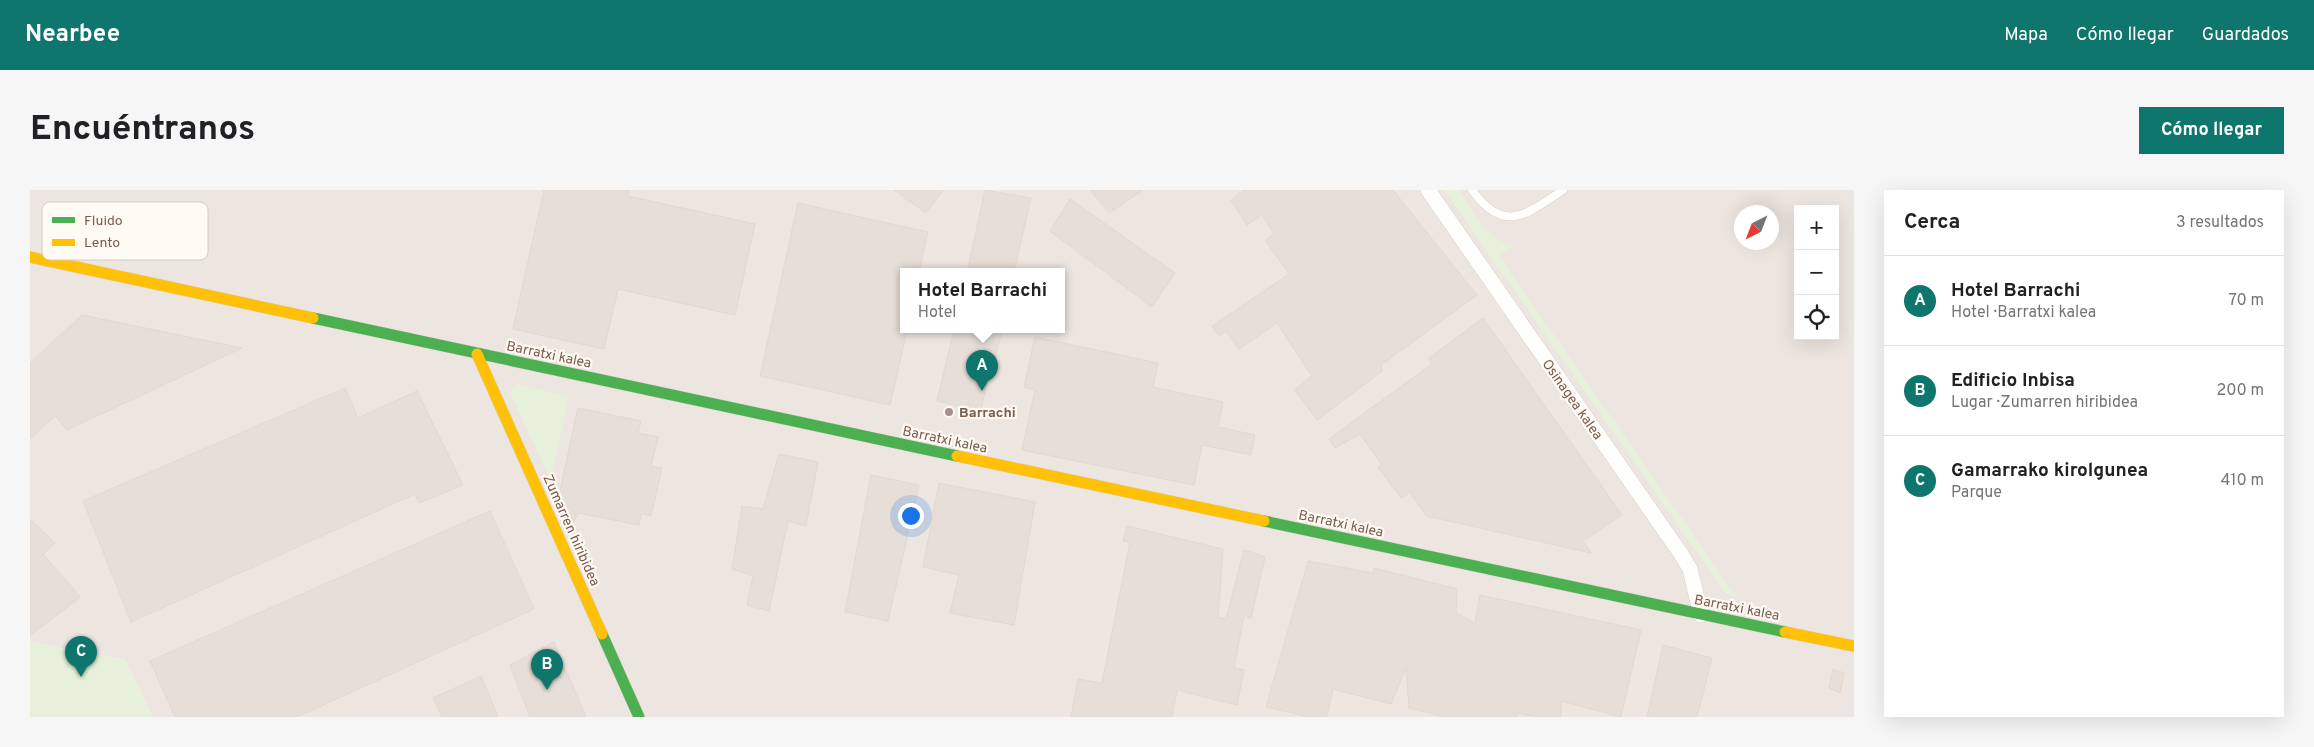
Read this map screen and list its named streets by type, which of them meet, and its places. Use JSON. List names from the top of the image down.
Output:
{
  "streets": {
    "street": ["Barratxi kalea", "Osinagea kalea", "Zumarren hiribidea"]
  },
  "crossings": [
    ["Barratxi kalea", "Osinagea kalea"],
    ["Barratxi kalea", "Zumarren hiribidea"]
  ],
  "places": ["Barrachi"],
  "legend": ["Fluido", "Lento"],
  "north": "bottom left",
  "page": {
    "header": "Nearbee",
    "nav": ["Mapa", "Cómo llegar", "Guardados"],
    "buttons": "Cómo llegar",
    "title": "Encuéntranos",
    "heading": ["Cerca", "3 resultados"],
    "map_buttons": ["+", "−"],
    "list": [
      {
        "mark": "A",
        "name": "Hotel Barrachi",
        "note": "Hotel · Barratxi kalea",
        "value": "70 m"
      },
      {
        "mark": "B",
        "name": "Edificio Inbisa",
        "note": "Lugar · Zumarren hiribidea",
        "value": "200 m"
      },
      {
        "mark": "C",
        "name": "Gamarrako kirolgunea",
        "note": "Parque",
        "value": "410 m"
      }
    ],
    "popup": ["Hotel Barrachi", "Hotel"],
    "pins": ["A", "C", "B"]
  }
}
